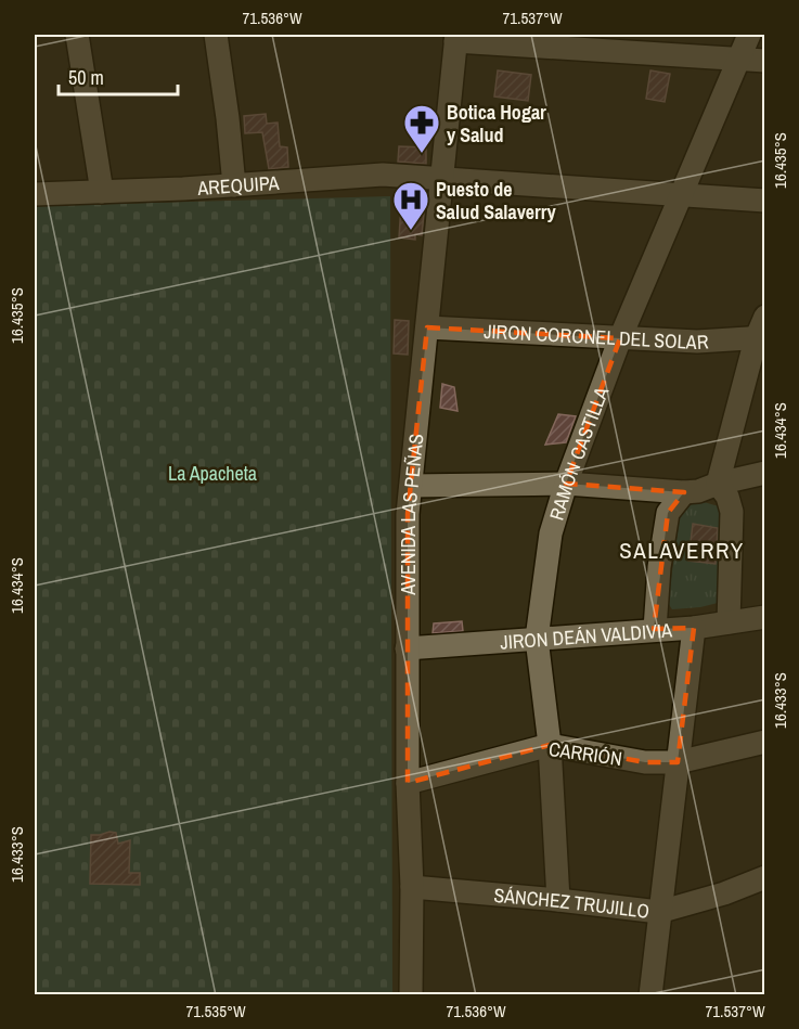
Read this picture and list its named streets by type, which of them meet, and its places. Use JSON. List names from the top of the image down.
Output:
{
  "streets": {
    "street": [
      "AREQUIPA",
      "JIRON CORONEL DEL SOLAR",
      "RAMÓN CASTILLA",
      "AVENIDA LAS PEÑAS",
      "JIRON DEÁN VALDIVIA",
      "CARRIÓN",
      "SÁNCHEZ TRUJILLO"
    ]
  },
  "crossings": [
    ["AREQUIPA", "RAMÓN CASTILLA"],
    ["AREQUIPA", "AVENIDA LAS PEÑAS"],
    ["JIRON CORONEL DEL SOLAR", "RAMÓN CASTILLA"],
    ["JIRON CORONEL DEL SOLAR", "AVENIDA LAS PEÑAS"],
    ["RAMÓN CASTILLA", "JIRON DEÁN VALDIVIA"],
    ["RAMÓN CASTILLA", "CARRIÓN"],
    ["RAMÓN CASTILLA", "SÁNCHEZ TRUJILLO"],
    ["AVENIDA LAS PEÑAS", "JIRON DEÁN VALDIVIA"],
    ["AVENIDA LAS PEÑAS", "CARRIÓN"],
    ["AVENIDA LAS PEÑAS", "SÁNCHEZ TRUJILLO"]
  ],
  "districts": ["SALAVERRY"],
  "parks": ["La Apacheta"],
  "places": {
    "pharmacy": ["Botica Hogar y Salud"],
    "hospital": ["Puesto de Salud Salaverry"]
  },
  "scale_bar": "50 m",
  "coordinates": [
    "71.536°W",
    "71.537°W",
    "16.435°S",
    "16.434°S",
    "16.433°S",
    "71.535°W"
  ]
}
